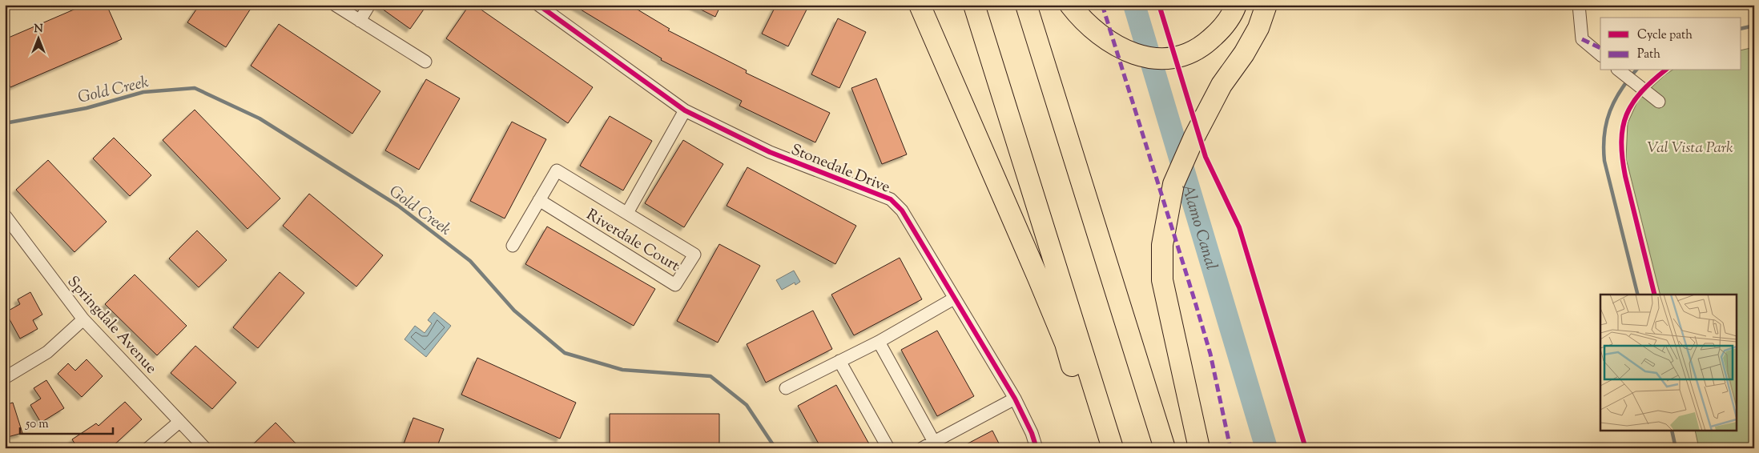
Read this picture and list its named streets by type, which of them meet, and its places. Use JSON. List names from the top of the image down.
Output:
{
  "streets": {
    "street": ["Stonedale Drive", "Riverdale Court", "Springdale Avenue"]
  },
  "crossings": [
    ["Stonedale Drive", "Riverdale Court"]
  ],
  "water": ["Gold Creek", "Alamo Canal"],
  "parks": ["Val Vista Park"],
  "legend": ["Cycle path", "Path"],
  "scale_bar": "50 m",
  "north": "top"
}
